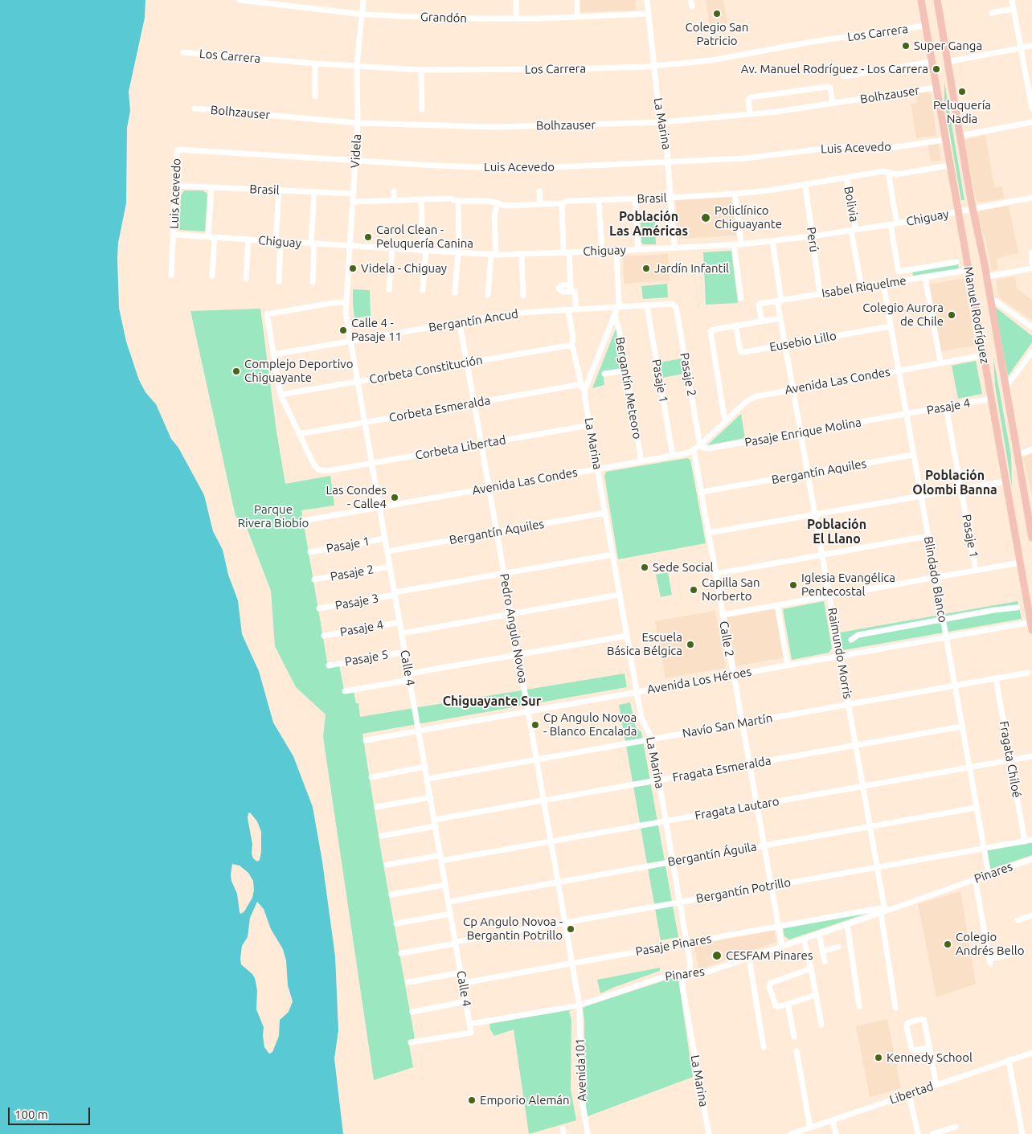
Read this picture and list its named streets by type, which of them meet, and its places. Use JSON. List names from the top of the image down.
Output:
{
  "streets": {
    "main road": ["Manuel Rodríguez"],
    "street": [
      "Grandón",
      "Los Carrera",
      "Bolhzauser",
      "La Marina",
      "Luis Acevedo",
      "Videla",
      "Brasil",
      "Bolivia",
      "Chiguay",
      "Perú",
      "Isabel Riquelme",
      "Bergantín Ancud",
      "Eusebio Lillo",
      "Corbeta Constitución",
      "Pasaje 2",
      "Pasaje 1",
      "Avenida Las Condes",
      "Bergantín Meteoro",
      "Pasaje 4",
      "Corbeta Esmeralda",
      "Pasaje Enrique Molina",
      "Corbeta Libertad",
      "Bergantín Aquiles",
      "Blindado Blanco",
      "Pasaje 3",
      "Pedro Angulo Novoa",
      "Calle 2",
      "Raimundo Morris",
      "Pasaje 5",
      "Calle 4",
      "Avenida Los Héroes",
      "Navío San Martín",
      "Fragata Chiloé",
      "Fragata Esmeralda",
      "Fragata Lautaro",
      "Bergantín Águila",
      "Pinares",
      "Bergantín Potrillo",
      "Pasaje Pinares",
      "Avenida101",
      "Libertad"
    ]
  },
  "crossings": [
    ["Grandón", "La Marina"],
    ["Grandón", "Videla"],
    ["Los Carrera", "La Marina"],
    ["Los Carrera", "Videla"],
    ["Los Carrera", "Manuel Rodríguez"],
    ["Bolhzauser", "La Marina"],
    ["Bolhzauser", "Videla"],
    ["Bolhzauser", "Manuel Rodríguez"],
    ["La Marina", "Luis Acevedo"],
    ["La Marina", "Brasil"],
    ["La Marina", "Chiguay"],
    ["La Marina", "Bergantín Ancud"],
    ["La Marina", "Corbeta Constitución"],
    ["La Marina", "Avenida Las Condes"],
    ["La Marina", "Bergantín Meteoro"],
    ["La Marina", "Corbeta Esmeralda"],
    ["La Marina", "Corbeta Libertad"],
    ["La Marina", "Bergantín Aquiles"],
    ["La Marina", "Pasaje 3"],
    ["La Marina", "Avenida Los Héroes"],
    ["La Marina", "Navío San Martín"],
    ["La Marina", "Fragata Esmeralda"],
    ["La Marina", "Fragata Lautaro"],
    ["La Marina", "Bergantín Águila"],
    ["La Marina", "Pinares"],
    ["La Marina", "Bergantín Potrillo"],
    ["La Marina", "Pasaje Pinares"],
    ["Luis Acevedo", "Videla"],
    ["Luis Acevedo", "Brasil"],
    ["Luis Acevedo", "Chiguay"],
    ["Luis Acevedo", "Manuel Rodríguez"],
    ["Videla", "Brasil"],
    ["Videla", "Chiguay"],
    ["Videla", "Calle 4"],
    ["Brasil", "Bolivia"],
    ["Brasil", "Perú"],
    ["Brasil", "Manuel Rodríguez"],
    ["Bolivia", "Chiguay"],
    ["Bolivia", "Isabel Riquelme"],
    ["Chiguay", "Perú"],
    ["Chiguay", "Manuel Rodríguez"],
    ["Chiguay", "Raimundo Morris"],
    ["Perú", "Isabel Riquelme"],
    ["Isabel Riquelme", "Manuel Rodríguez"],
    ["Isabel Riquelme", "Blindado Blanco"],
    ["Isabel Riquelme", "Raimundo Morris"],
    ["Manuel Rodríguez", "Avenida Las Condes"],
    ["Manuel Rodríguez", "Pasaje 4"],
    ["Manuel Rodríguez", "Avenida Los Héroes"],
    ["Bergantín Ancud", "Pasaje 2"],
    ["Bergantín Ancud", "Pasaje 1"],
    ["Bergantín Ancud", "Pedro Angulo Novoa"],
    ["Bergantín Ancud", "Calle 4"],
    ["Eusebio Lillo", "Blindado Blanco"],
    ["Eusebio Lillo", "Raimundo Morris"],
    ["Corbeta Constitución", "Pedro Angulo Novoa"],
    ["Corbeta Constitución", "Calle 4"],
    ["Pasaje 2", "Avenida Las Condes"],
    ["Pasaje 2", "Pasaje Enrique Molina"],
    ["Pasaje 2", "Calle 4"],
    ["Pasaje 1", "Avenida Las Condes"],
    ["Pasaje 1", "Pasaje 4"],
    ["Pasaje 1", "Calle 4"],
    ["Avenida Las Condes", "Bergantín Meteoro"],
    ["Avenida Las Condes", "Pasaje Enrique Molina"],
    ["Avenida Las Condes", "Blindado Blanco"],
    ["Avenida Las Condes", "Pedro Angulo Novoa"],
    ["Avenida Las Condes", "Calle 2"],
    ["Avenida Las Condes", "Raimundo Morris"],
    ["Avenida Las Condes", "Calle 4"],
    ["Pasaje 4", "Pasaje Enrique Molina"],
    ["Pasaje 4", "Blindado Blanco"],
    ["Pasaje 4", "Calle 4"],
    ["Corbeta Esmeralda", "Corbeta Libertad"],
    ["Corbeta Esmeralda", "Pedro Angulo Novoa"],
    ["Corbeta Esmeralda", "Calle 4"],
    ["Pasaje Enrique Molina", "Blindado Blanco"],
    ["Pasaje Enrique Molina", "Raimundo Morris"],
    ["Corbeta Libertad", "Pedro Angulo Novoa"],
    ["Corbeta Libertad", "Calle 4"],
    ["Bergantín Aquiles", "Blindado Blanco"],
    ["Bergantín Aquiles", "Pedro Angulo Novoa"],
    ["Bergantín Aquiles", "Calle 2"],
    ["Bergantín Aquiles", "Raimundo Morris"],
    ["Bergantín Aquiles", "Calle 4"],
    ["Blindado Blanco", "Avenida Los Héroes"],
    ["Blindado Blanco", "Navío San Martín"],
    ["Blindado Blanco", "Fragata Esmeralda"],
    ["Blindado Blanco", "Fragata Lautaro"],
    ["Blindado Blanco", "Bergantín Águila"],
    ["Blindado Blanco", "Pinares"],
    ["Blindado Blanco", "Bergantín Potrillo"],
    ["Pasaje 3", "Pedro Angulo Novoa"],
    ["Pasaje 3", "Calle 4"],
    ["Pedro Angulo Novoa", "Avenida Los Héroes"],
    ["Pedro Angulo Novoa", "Navío San Martín"],
    ["Pedro Angulo Novoa", "Fragata Esmeralda"],
    ["Pedro Angulo Novoa", "Fragata Lautaro"],
    ["Pedro Angulo Novoa", "Bergantín Águila"],
    ["Pedro Angulo Novoa", "Pinares"],
    ["Pedro Angulo Novoa", "Bergantín Potrillo"],
    ["Pedro Angulo Novoa", "Pasaje Pinares"],
    ["Pedro Angulo Novoa", "Avenida101"],
    ["Calle 2", "Avenida Los Héroes"],
    ["Calle 2", "Navío San Martín"],
    ["Calle 2", "Fragata Esmeralda"],
    ["Calle 2", "Fragata Lautaro"],
    ["Calle 2", "Bergantín Águila"],
    ["Calle 2", "Pinares"],
    ["Calle 2", "Bergantín Potrillo"],
    ["Calle 2", "Pasaje Pinares"],
    ["Raimundo Morris", "Avenida Los Héroes"],
    ["Raimundo Morris", "Navío San Martín"],
    ["Raimundo Morris", "Fragata Esmeralda"],
    ["Raimundo Morris", "Fragata Lautaro"],
    ["Raimundo Morris", "Bergantín Águila"],
    ["Raimundo Morris", "Pinares"],
    ["Raimundo Morris", "Bergantín Potrillo"],
    ["Raimundo Morris", "Pasaje Pinares"],
    ["Pasaje 5", "Calle 4"],
    ["Calle 4", "Avenida Los Héroes"],
    ["Calle 4", "Navío San Martín"],
    ["Calle 4", "Fragata Esmeralda"],
    ["Calle 4", "Fragata Lautaro"],
    ["Calle 4", "Bergantín Águila"],
    ["Calle 4", "Pinares"],
    ["Calle 4", "Bergantín Potrillo"],
    ["Calle 4", "Pasaje Pinares"],
    ["Navío San Martín", "Fragata Chiloé"],
    ["Fragata Chiloé", "Fragata Lautaro"],
    ["Fragata Chiloé", "Bergantín Potrillo"],
    ["Pinares", "Pasaje Pinares"],
    ["Pinares", "Avenida101"]
  ],
  "districts": [
    "Población Las Américas",
    "Población Olombi Banna",
    "Población El Llano",
    "Chiguayante Sur"
  ],
  "parks": ["Parque Rivera Biobío"],
  "places": [
    "Colegio San Patricio",
    "Super Ganga",
    "Av. Manuel Rodríguez - Los Carrera",
    "Peluquería Nadia",
    "Policlínico Chiguayante",
    "Carol Clean - Peluquería Canina",
    "Videla - Chiguay",
    "Jardín Infantil",
    "Colegio Aurora de Chile",
    "Calle 4 - Pasaje 11",
    "Complejo Deportivo Chiguayante",
    "Las Condes - Calle4",
    "Sede Social",
    "Iglesia Evangélica Pentecostal",
    "Capilla San Norberto",
    "Escuela Básica Bélgica",
    "Cp Angulo Novoa - Blanco Encalada",
    "Cp Angulo Novoa - Bergantin Potrillo",
    "Colegio Andrés Bello",
    "CESFAM Pinares",
    "Kennedy School",
    "Emporio Alemán"
  ],
  "scale_bar": "100 m"
}
